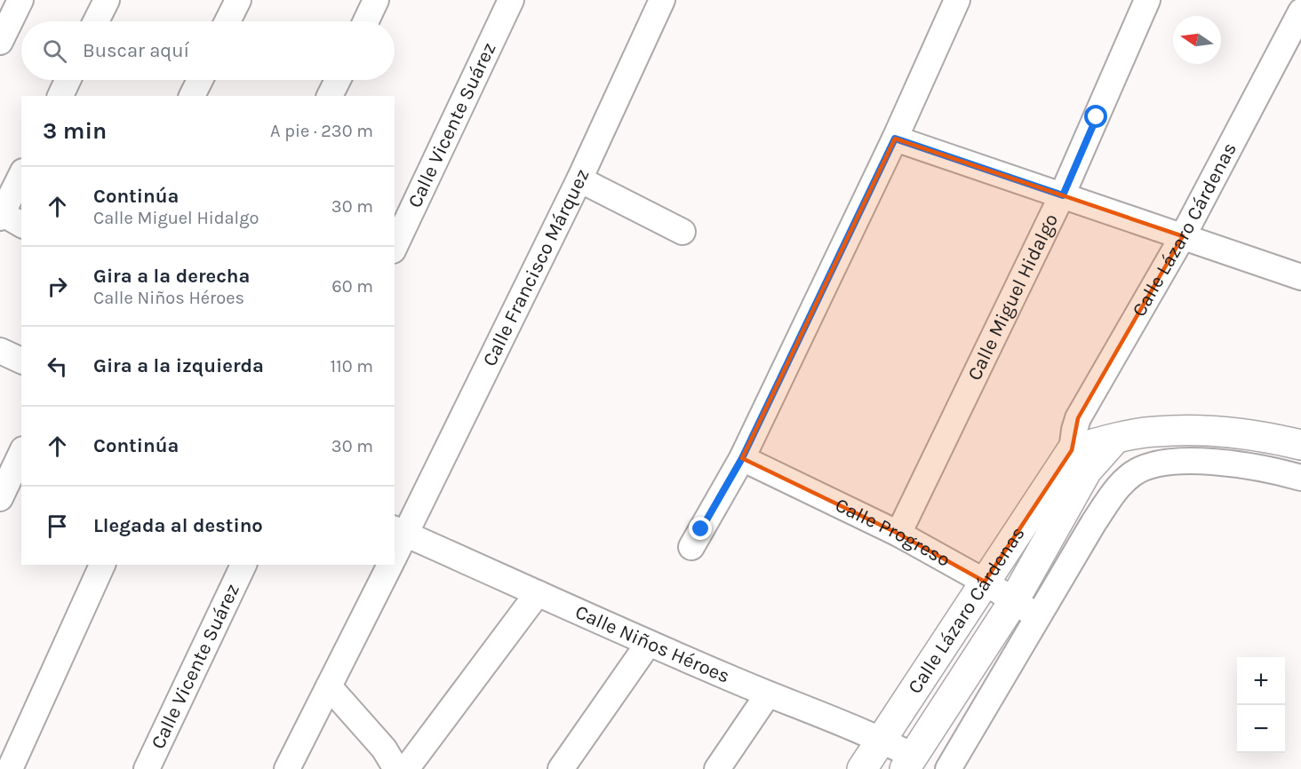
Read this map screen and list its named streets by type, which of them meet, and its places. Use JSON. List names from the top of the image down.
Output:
{
  "streets": {
    "street": [
      "Calle Vicente Suárez",
      "Calle Lázaro Cárdenas",
      "Calle Francisco Márquez",
      "Calle Miguel Hidalgo",
      "Calle Progreso",
      "Calle Niños Héroes"
    ]
  },
  "crossings": [
    ["Calle Lázaro Cárdenas", "Calle Progreso"],
    ["Calle Lázaro Cárdenas", "Calle Niños Héroes"],
    ["Calle Francisco Márquez", "Calle Niños Héroes"],
    ["Calle Miguel Hidalgo", "Calle Progreso"]
  ],
  "north": "left",
  "page": {
    "search": "Buscar aquí",
    "heading": ["3 min", "A pie · 230 m"],
    "list": [
      ["Continúa", "Calle Miguel Hidalgo", "30 m"],
      ["Gira a la derecha", "Calle Niños Héroes", "60 m"],
      ["Gira a la izquierda", "110 m"],
      ["Continúa", "30 m"],
      "Llegada al destino"
    ],
    "map_buttons": ["+", "−"]
  }
}
